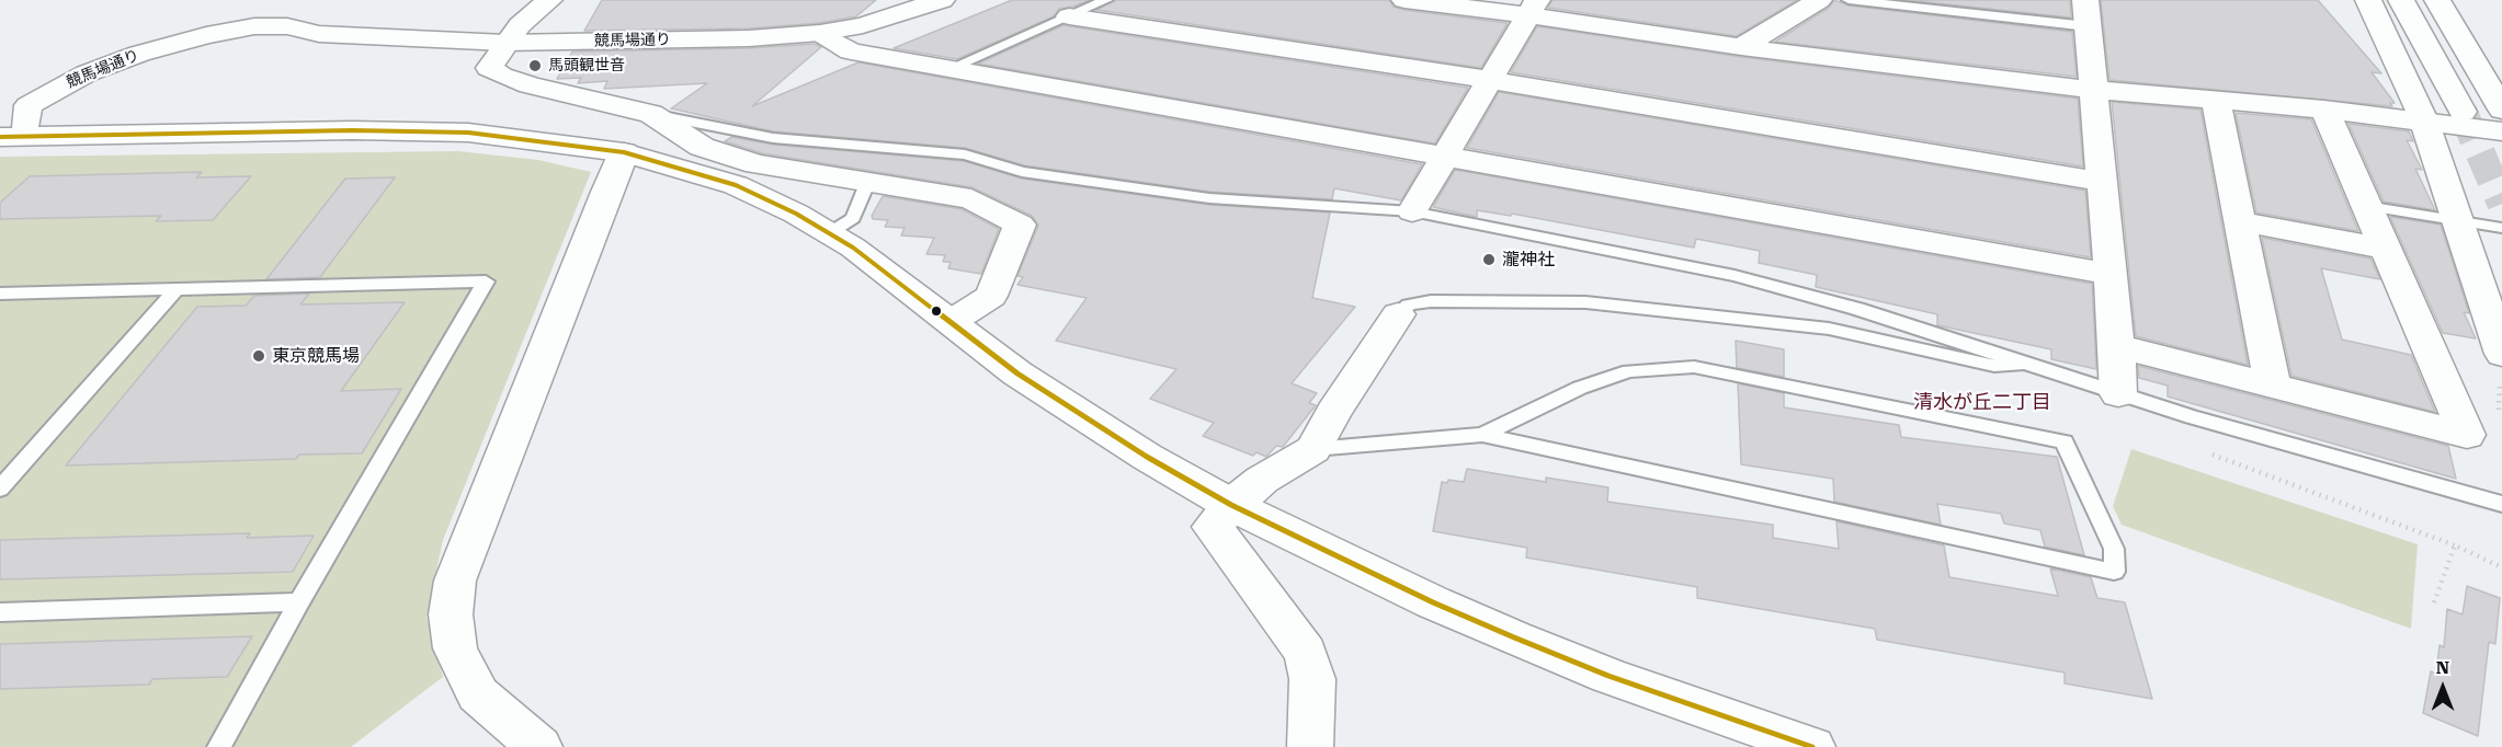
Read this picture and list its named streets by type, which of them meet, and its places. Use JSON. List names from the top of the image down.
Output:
{
  "streets": {
    "street": ["競馬場通り"]
  },
  "districts": ["清水が丘二丁目"],
  "places": ["馬頭観世音", "瀧神社", "東京競馬場"],
  "north": "top"
}
